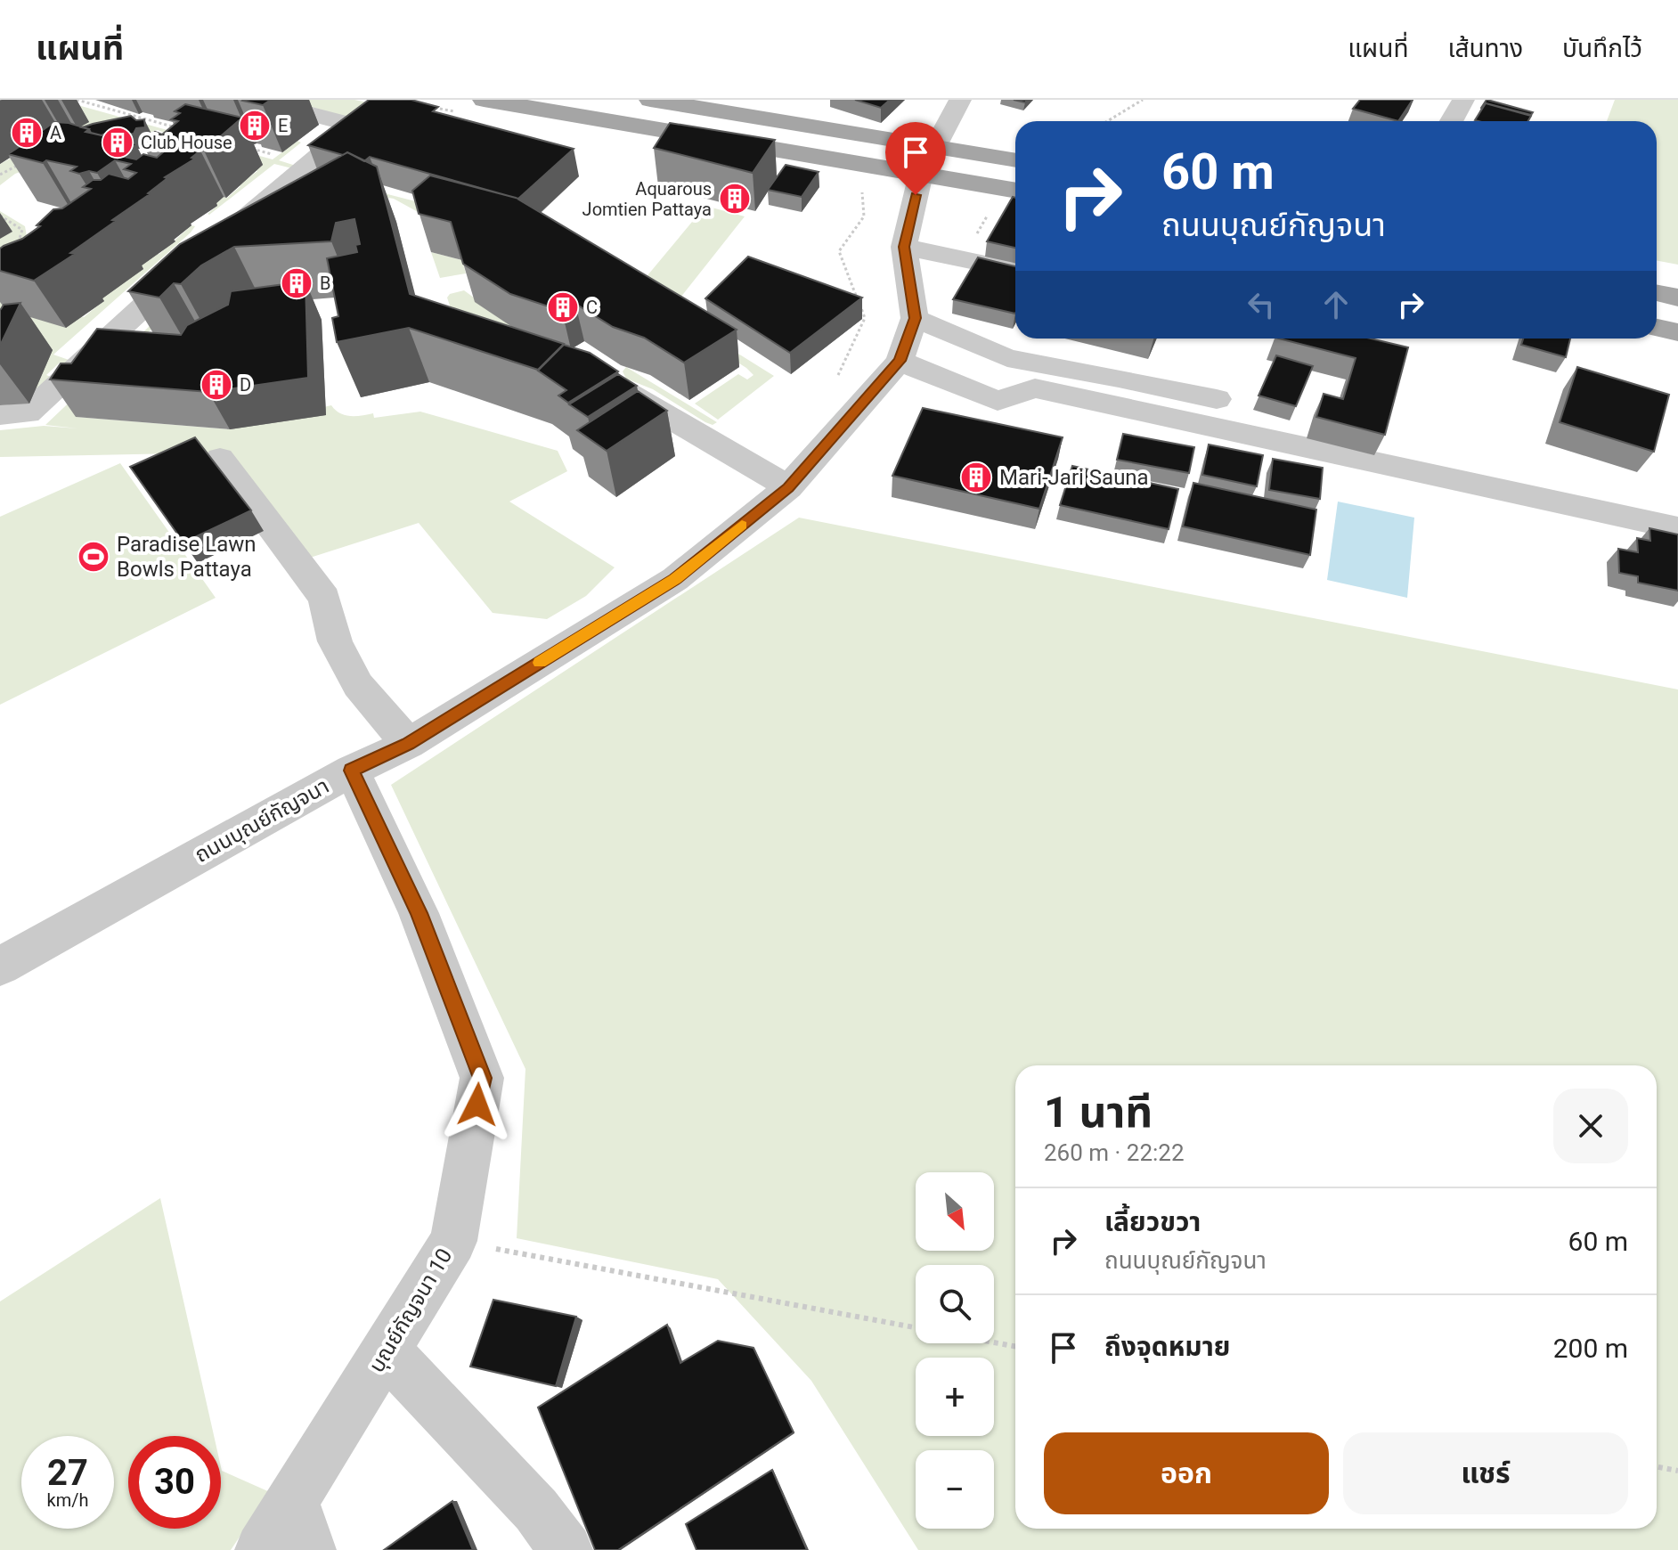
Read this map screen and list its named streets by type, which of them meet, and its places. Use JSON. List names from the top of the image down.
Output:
{
  "streets": {
    "street": ["ถนนบุณย์กัญจนา", "บุณย์กัญจนา 10"]
  },
  "crossings": [
    ["ถนนบุณย์กัญจนา", "บุณย์กัญจนา 10"]
  ],
  "places": {
    "building": [
      "E",
      "A",
      "Club House",
      "Aquarous Jomtien Pattaya",
      "B",
      "C",
      "D",
      "Mari-Jari Sauna"
    ],
    "sports": ["Paradise Lawn Bowls Pattaya"]
  },
  "north": "bottom right",
  "page": {
    "header": "แผนที่",
    "nav": ["แผนที่", "เส้นทาง", "บันทึกไว้"],
    "turn": ["60 m", "ถนนบุณย์กัญจนา"],
    "heading": ["1 นาที", "260 m · 22:22"],
    "map_buttons": ["+", "−"],
    "list": [
      {
        "name": "เลี้ยวขวา",
        "note": "ถนนบุณย์กัญจนา",
        "value": "60 m"
      },
      {
        "name": "ถึงจุดหมาย",
        "value": "200 m"
      }
    ],
    "buttons": ["ออก", "แชร์"],
    "speed": "27 km/h",
    "limit": "30"
  }
}
